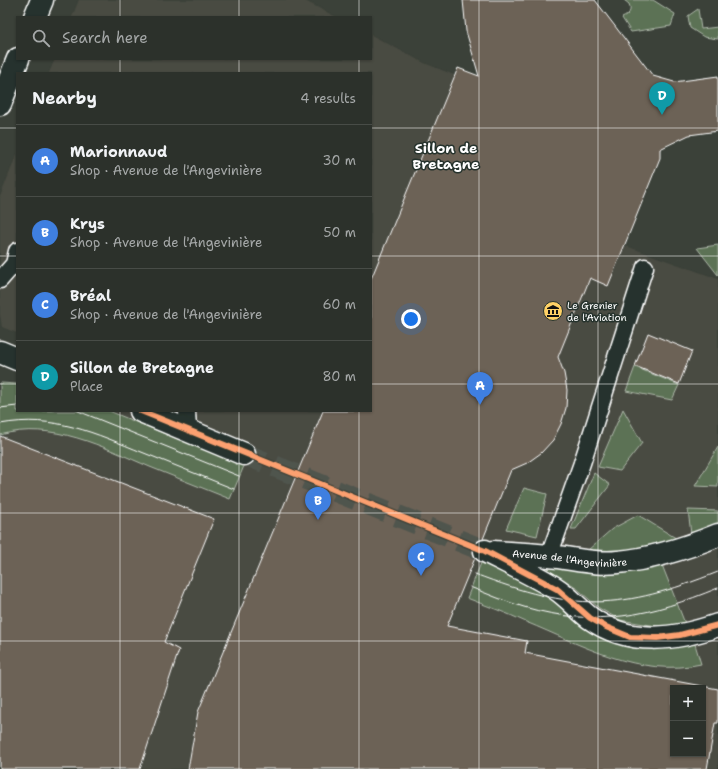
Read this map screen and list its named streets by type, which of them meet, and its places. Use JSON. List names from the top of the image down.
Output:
{
  "streets": {
    "street": ["Avenue de l'Angevinière"]
  },
  "districts": ["Sillon de Bretagne"],
  "places": {
    "museum": ["Le Grenier de l'Aviation"]
  },
  "page": {
    "search": "Search here",
    "heading": ["Nearby", "4 results"],
    "pins": [
      "D",
      "A",
      "B",
      "C"
    ],
    "list": [
      {
        "mark": "A",
        "name": "Marionnaud",
        "note": "Shop · Avenue de l'Angevinière",
        "value": "30 m"
      },
      {
        "mark": "B",
        "name": "Krys",
        "note": "Shop · Avenue de l'Angevinière",
        "value": "50 m"
      },
      {
        "mark": "C",
        "name": "Bréal",
        "note": "Shop · Avenue de l'Angevinière",
        "value": "60 m"
      },
      {
        "mark": "D",
        "name": "Sillon de Bretagne",
        "note": "Place",
        "value": "80 m"
      }
    ],
    "map_buttons": ["+", "−"]
  }
}
